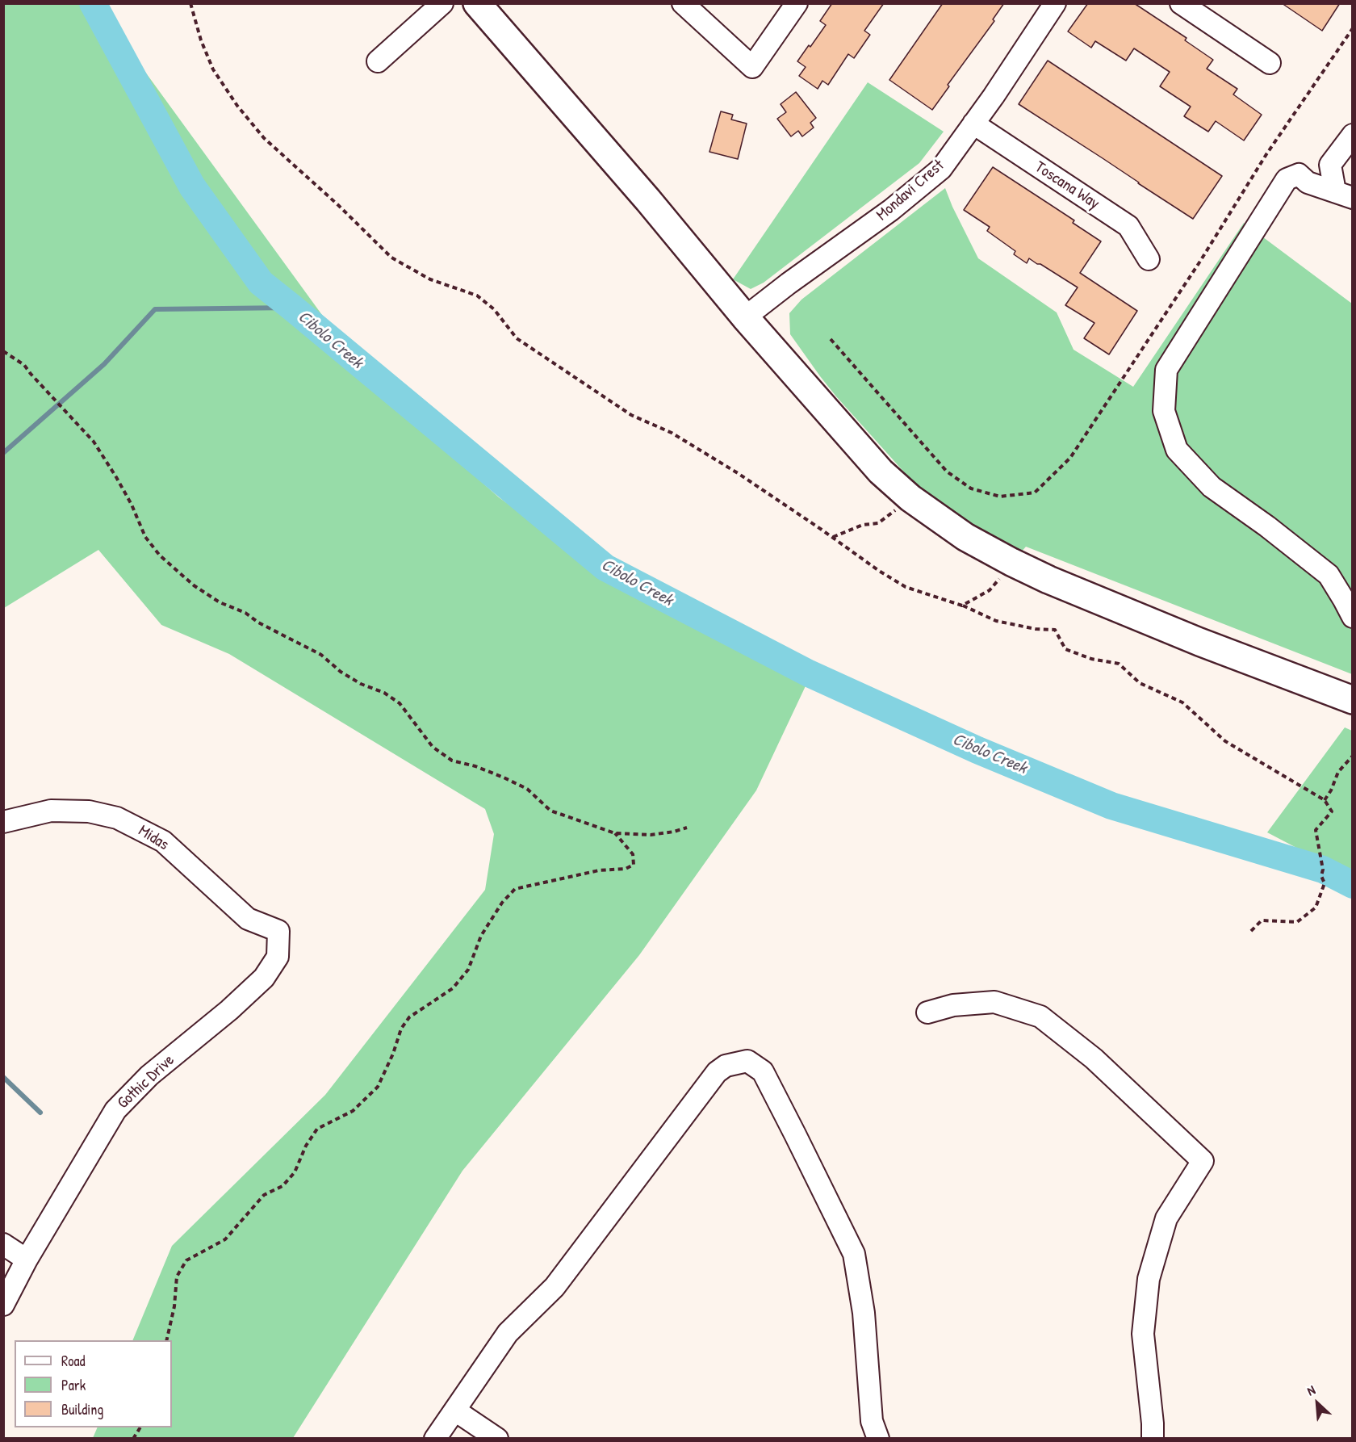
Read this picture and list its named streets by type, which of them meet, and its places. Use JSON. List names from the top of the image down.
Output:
{
  "streets": {
    "street": [
      "Toscana Way",
      "Mondavi Crest",
      "Midas",
      "Gothic Drive"
    ]
  },
  "crossings": [
    ["Toscana Way", "Mondavi Crest"],
    ["Midas", "Gothic Drive"]
  ],
  "water": ["Cibolo Creek"],
  "legend": ["Road", "Park", "Building"],
  "north": "top left"
}
